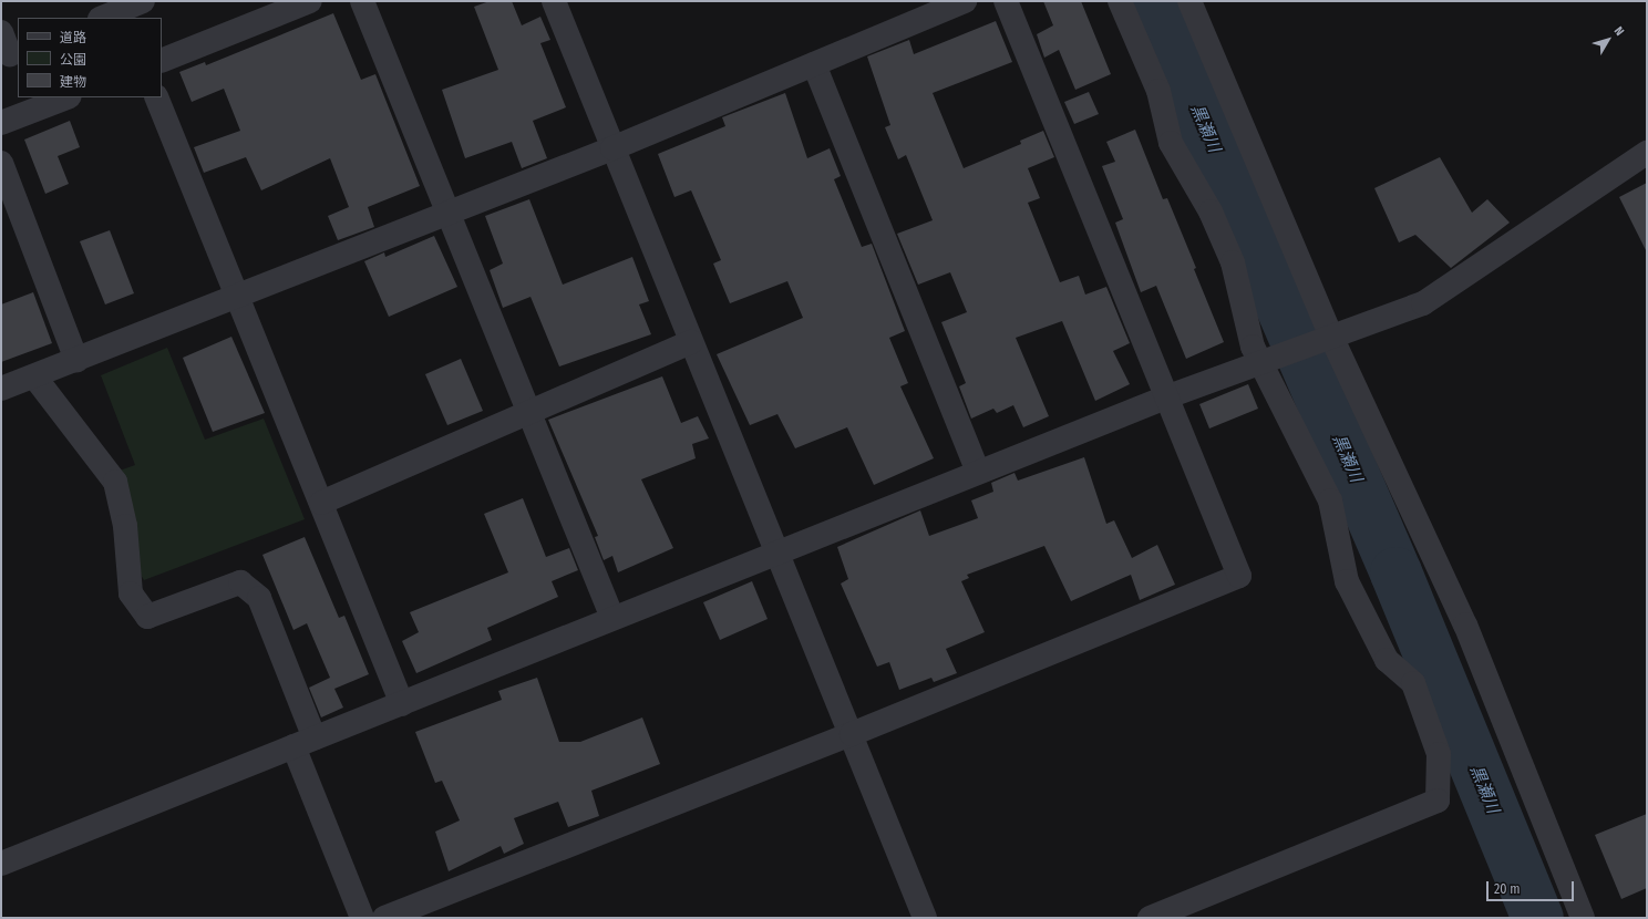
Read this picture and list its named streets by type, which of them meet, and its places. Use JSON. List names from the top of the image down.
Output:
{
  "water": ["黒瀬川"],
  "legend": ["道路", "公園", "建物"],
  "scale_bar": "20 m",
  "north": "top right"
}
